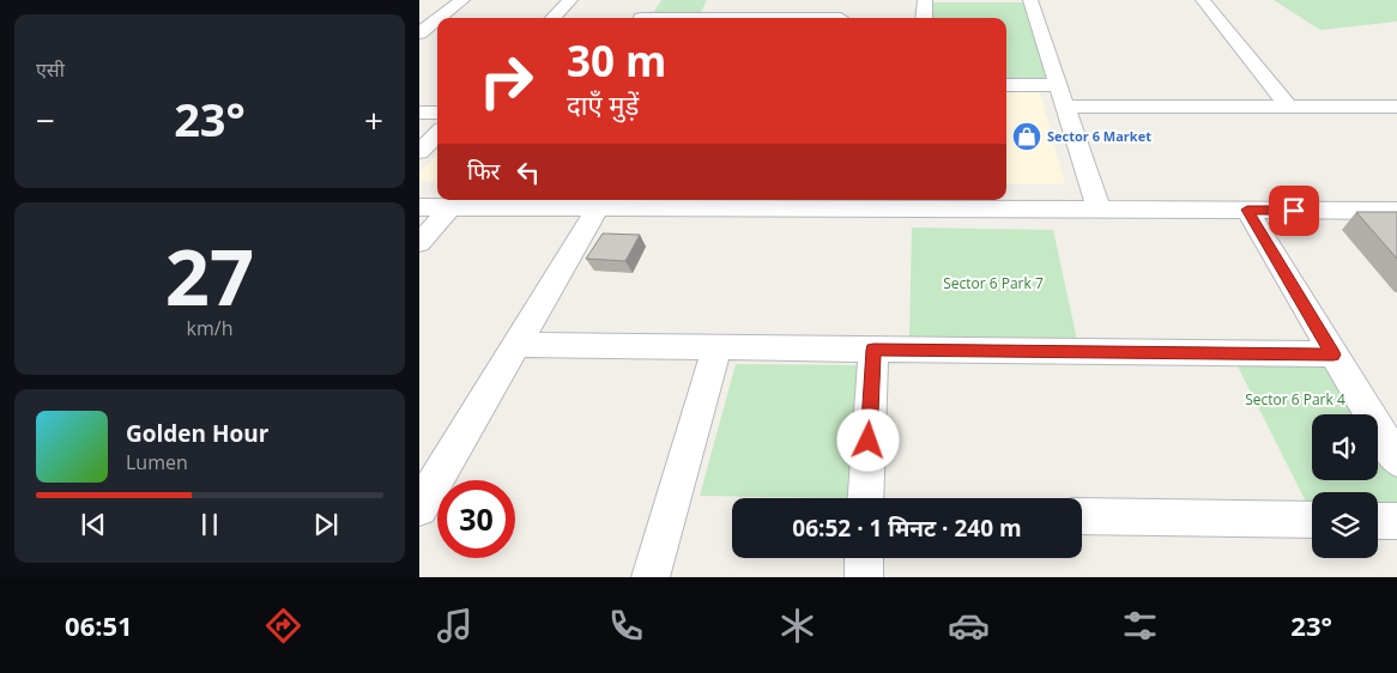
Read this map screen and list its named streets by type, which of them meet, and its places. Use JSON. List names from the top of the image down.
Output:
{
  "parks": ["Sector 6 Park 7", "Sector 6 Park 4"],
  "places": {
    "shop": ["Sector 6 Market"]
  },
  "page": {
    "tile": [
      "एसी",
      ["27", "km/h"]
    ],
    "turn": ["30 m", "दाएँ मुड़ें"],
    "heat": ["−", "23°", "+"],
    "then": "फिर",
    "song": ["Golden Hour", "Lumen"],
    "limit": "30",
    "trip": "06:52 · 1 मिनट · 240 m",
    "tabs": ["06:51", "23°"]
  }
}
